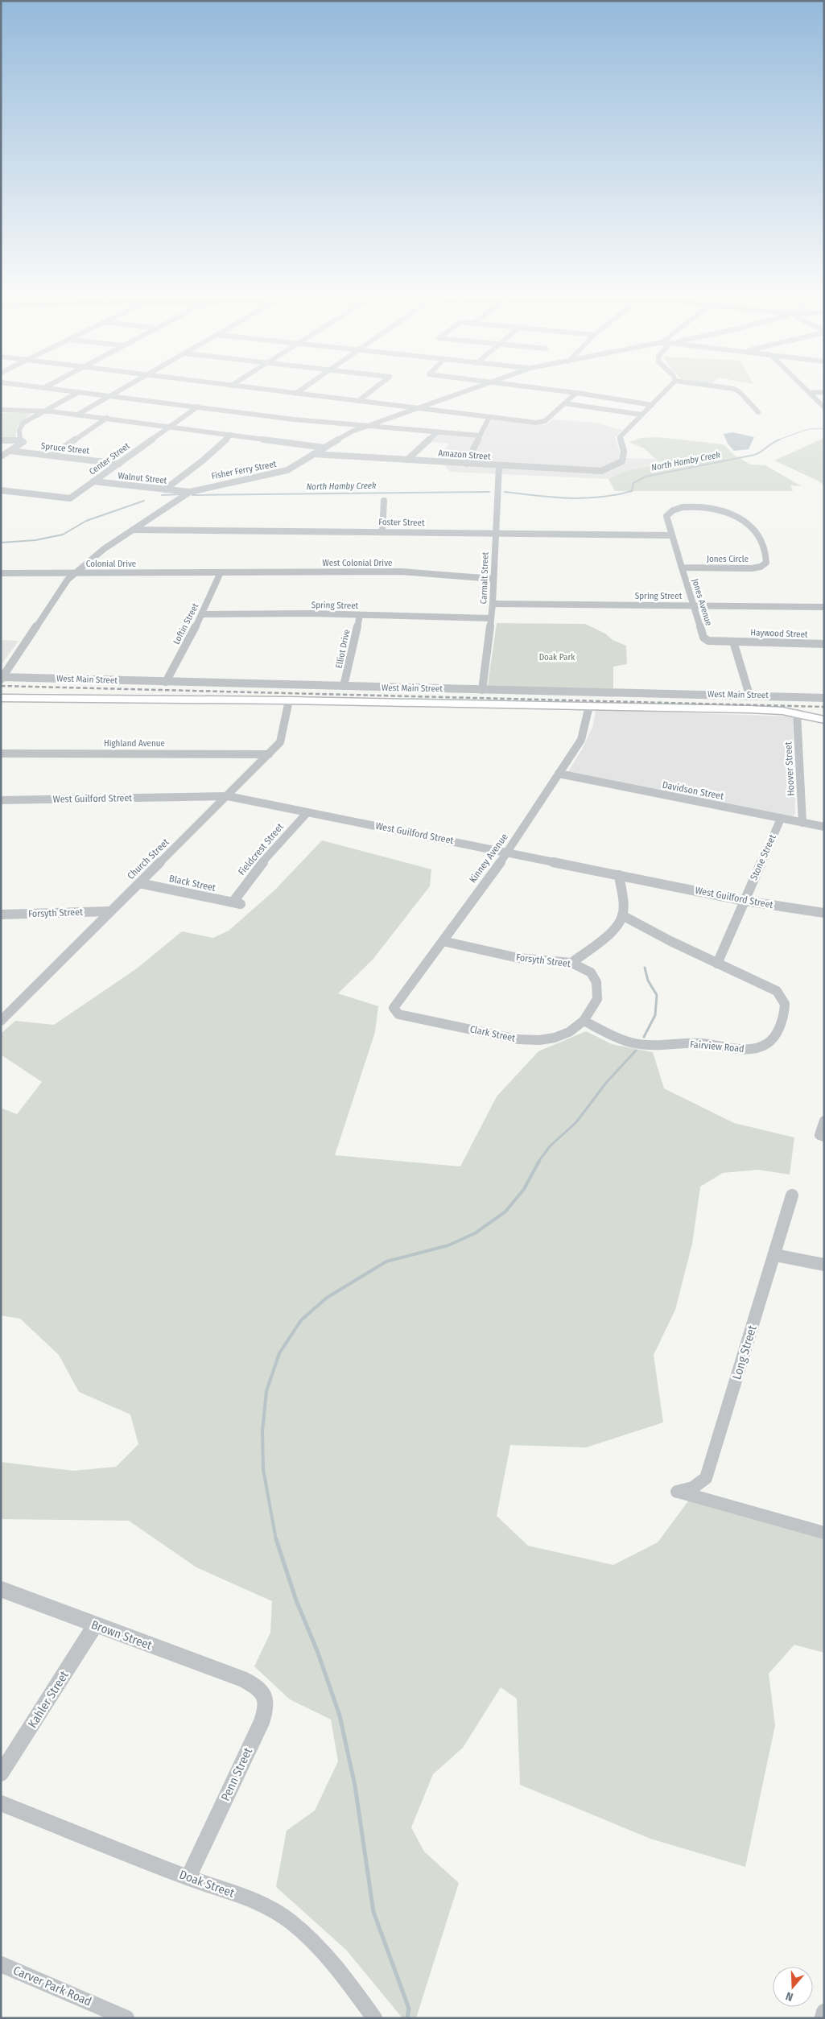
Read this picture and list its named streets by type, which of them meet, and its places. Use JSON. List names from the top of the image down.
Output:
{
  "streets": {
    "main road": ["West Main Street"],
    "street": [
      "Spruce Street",
      "Amazon Street",
      "Center Street",
      "Fisher Ferry Street",
      "Walnut Street",
      "Foster Street",
      "Jones Circle",
      "West Colonial Drive",
      "Colonial Drive",
      "Carmalt Street",
      "Spring Street",
      "Jones Avenue",
      "Loftin Street",
      "Haywood Street",
      "Elliot Drive",
      "Highland Avenue",
      "Hoover Street",
      "Davidson Street",
      "West Guilford Street",
      "Fieldcrest Street",
      "Stone Street",
      "Kinney Avenue",
      "Church Street",
      "Black Street",
      "Forsyth Street",
      "Clark Street",
      "Fairview Road",
      "Long Street",
      "Brown Street",
      "Kahler Street",
      "Penn Street",
      "Doak Street",
      "Carver Park Road"
    ]
  },
  "crossings": [
    ["Spruce Street", "Center Street"],
    ["Amazon Street", "Fisher Ferry Street"],
    ["Amazon Street", "Carmalt Street"],
    ["Center Street", "Walnut Street"],
    ["Fisher Ferry Street", "Walnut Street"],
    ["Fisher Ferry Street", "Foster Street"],
    ["Fisher Ferry Street", "Colonial Drive"],
    ["Fisher Ferry Street", "West Main Street"],
    ["Foster Street", "Jones Circle"],
    ["Foster Street", "Carmalt Street"],
    ["Foster Street", "Jones Avenue"],
    ["Jones Circle", "Jones Avenue"],
    ["West Colonial Drive", "Colonial Drive"],
    ["West Colonial Drive", "Carmalt Street"],
    ["West Colonial Drive", "Loftin Street"],
    ["Colonial Drive", "Loftin Street"],
    ["Carmalt Street", "Spring Street"],
    ["Carmalt Street", "West Main Street"],
    ["Spring Street", "Jones Avenue"],
    ["Spring Street", "Loftin Street"],
    ["Spring Street", "Elliot Drive"],
    ["Jones Avenue", "Haywood Street"],
    ["Loftin Street", "West Main Street"],
    ["Elliot Drive", "West Main Street"],
    ["West Main Street", "Hoover Street"],
    ["West Main Street", "Kinney Avenue"],
    ["West Main Street", "Church Street"],
    ["Highland Avenue", "Church Street"],
    ["Hoover Street", "Davidson Street"],
    ["Davidson Street", "Stone Street"],
    ["Davidson Street", "Kinney Avenue"],
    ["West Guilford Street", "Fieldcrest Street"],
    ["West Guilford Street", "Stone Street"],
    ["West Guilford Street", "Kinney Avenue"],
    ["West Guilford Street", "Church Street"],
    ["Fieldcrest Street", "Black Street"],
    ["Stone Street", "Fairview Road"],
    ["Kinney Avenue", "Forsyth Street"],
    ["Kinney Avenue", "Clark Street"],
    ["Church Street", "Black Street"],
    ["Church Street", "Forsyth Street"],
    ["Forsyth Street", "Clark Street"],
    ["Forsyth Street", "Fairview Road"],
    ["Clark Street", "Fairview Road"],
    ["Brown Street", "Kahler Street"],
    ["Brown Street", "Penn Street"],
    ["Penn Street", "Doak Street"]
  ],
  "water": ["North Hamby Creek"],
  "parks": ["Doak Park"],
  "north": "bottom"
}
